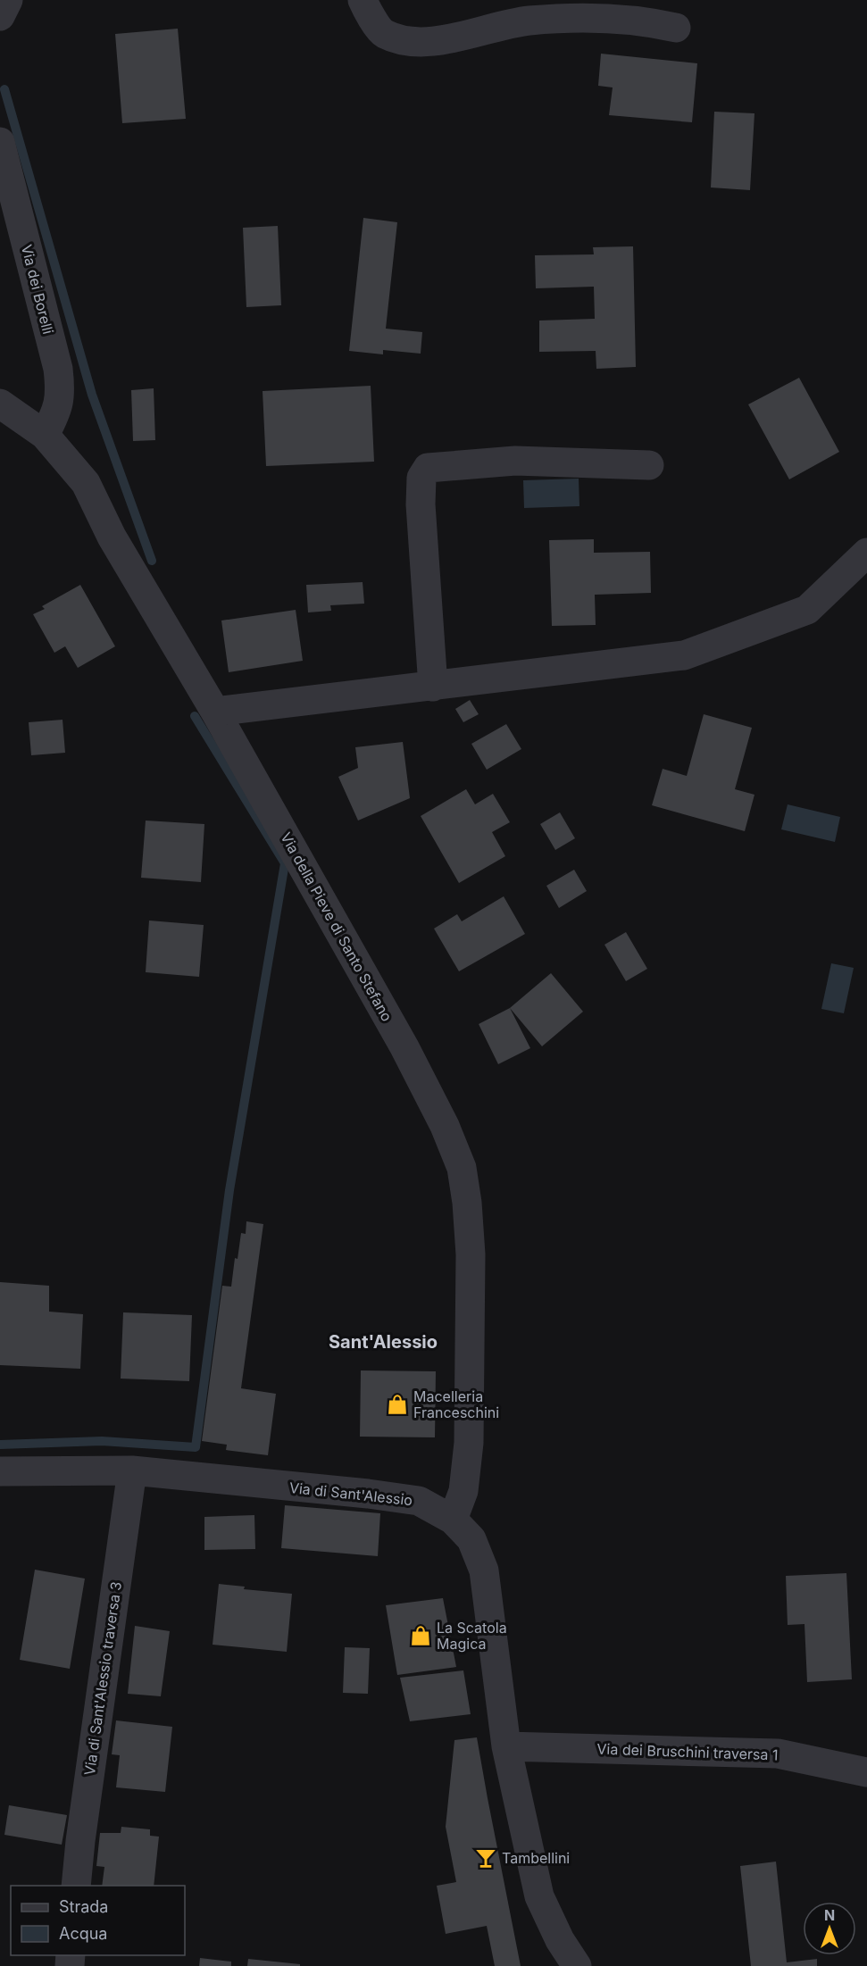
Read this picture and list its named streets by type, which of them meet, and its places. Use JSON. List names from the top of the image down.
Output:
{
  "streets": {
    "street": [
      "Via dei Borelli",
      "Via della Pieve di Santo Stefano",
      "Via di Sant'Alessio",
      "Via di Sant'Alessio traversa 3",
      "Via dei Bruschini traversa 1"
    ]
  },
  "crossings": [
    ["Via dei Borelli", "Via della Pieve di Santo Stefano"],
    ["Via della Pieve di Santo Stefano", "Via di Sant'Alessio"],
    ["Via di Sant'Alessio", "Via di Sant'Alessio traversa 3"],
    ["Via di Sant'Alessio", "Via dei Bruschini traversa 1"]
  ],
  "districts": ["Sant'Alessio"],
  "places": {
    "shop": ["Macelleria Franceschini", "La Scatola Magica"],
    "bar": ["Tambellini"]
  },
  "legend": ["Strada", "Acqua"],
  "north": "top"
}
